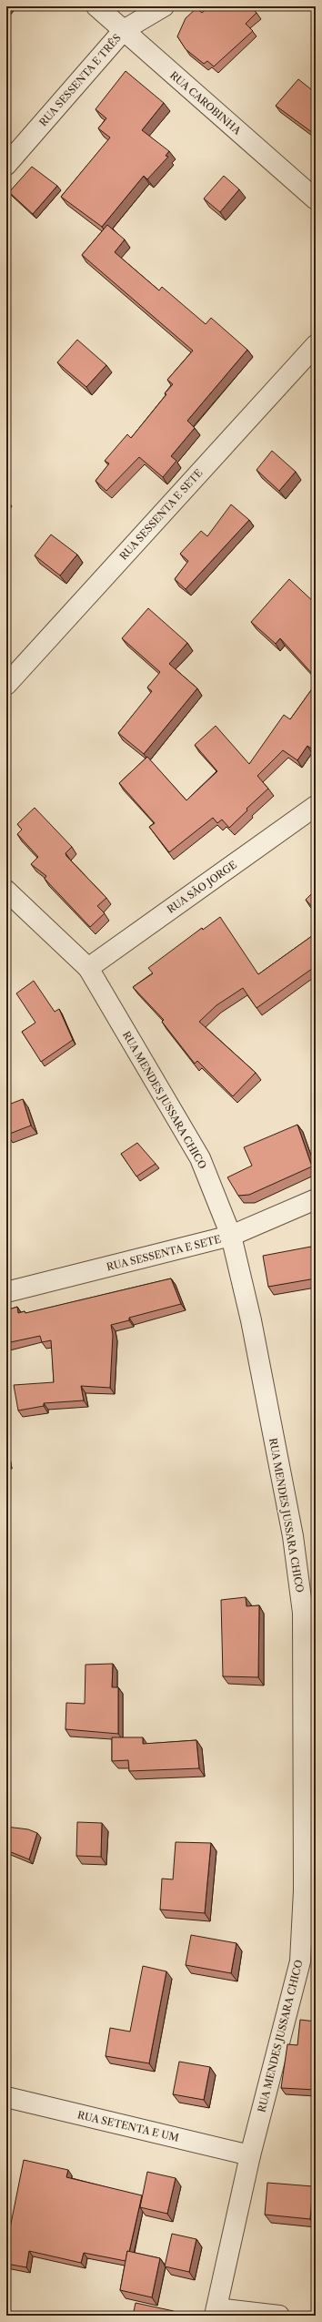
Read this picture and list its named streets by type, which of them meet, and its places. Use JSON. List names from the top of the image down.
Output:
{
  "streets": {
    "street": [
      "RUA SESSENTA E TRÊS",
      "RUA CAROBINHA",
      "RUA SESSENTA E SETE",
      "RUA SÃO JORGE",
      "RUA MENDES JUSSARA CHICO",
      "RUA SETENTA E UM"
    ]
  },
  "crossings": [
    ["RUA SESSENTA E TRÊS", "RUA CAROBINHA"],
    ["RUA SESSENTA E SETE", "RUA MENDES JUSSARA CHICO"],
    ["RUA SÃO JORGE", "RUA MENDES JUSSARA CHICO"],
    ["RUA MENDES JUSSARA CHICO", "RUA SETENTA E UM"]
  ]
}
